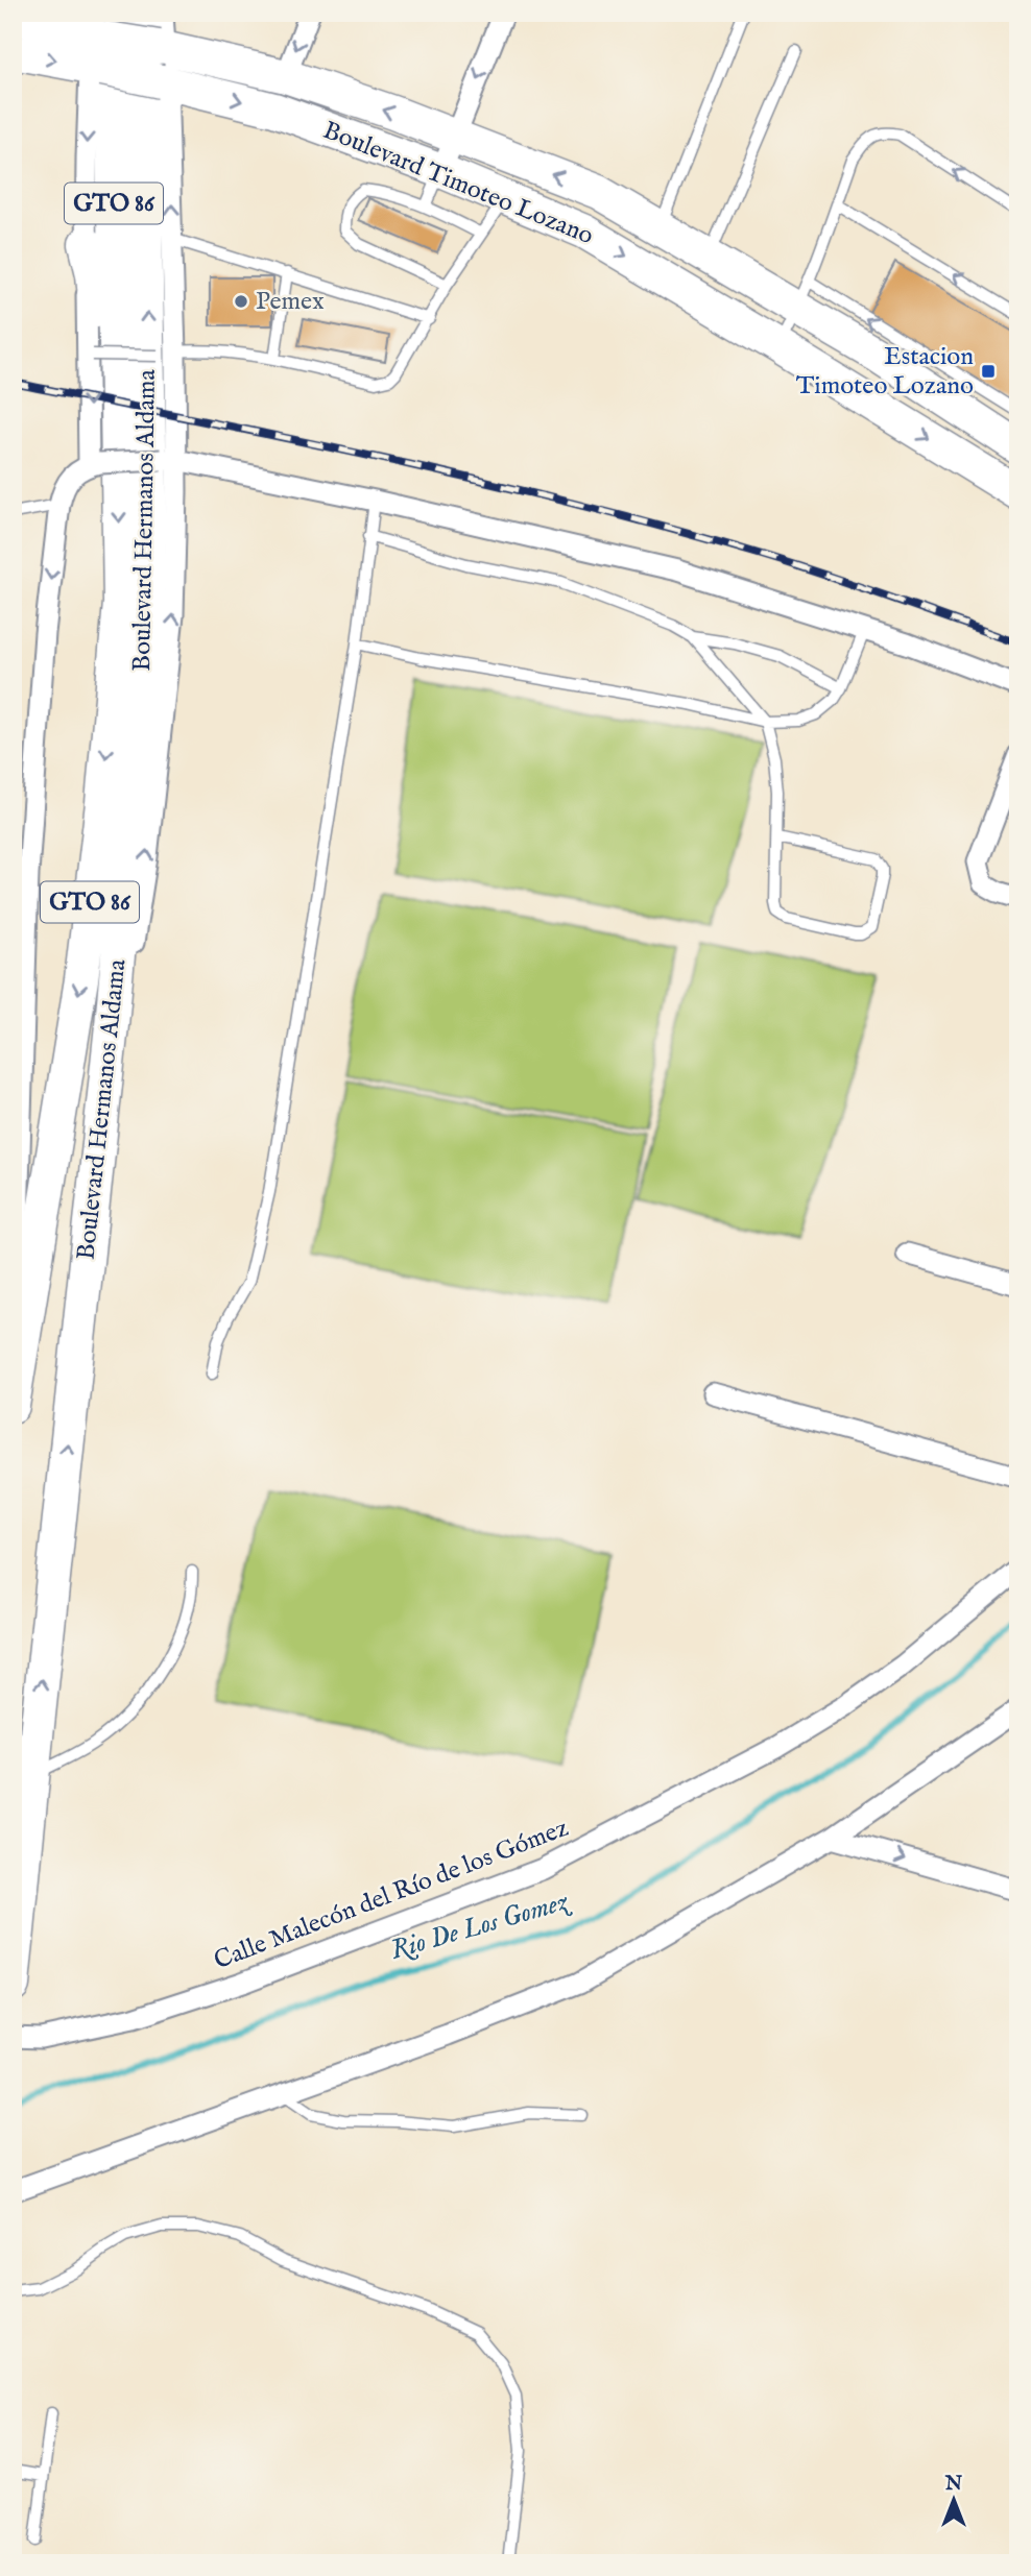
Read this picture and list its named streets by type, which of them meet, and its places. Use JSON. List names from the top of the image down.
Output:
{
  "streets": {
    "main road": ["Boulevard Timoteo Lozano", "GTO 86", "Boulevard Hermanos Aldama"],
    "street": ["Calle Malecón del Río de los Gómez"]
  },
  "crossings": [
    ["Boulevard Timoteo Lozano", "Boulevard Hermanos Aldama"]
  ],
  "water": ["Rio De Los Gomez"],
  "places": {
    "other": ["Pemex"],
    "transit": ["Estacion Timoteo Lozano"]
  },
  "north": "top"
}
